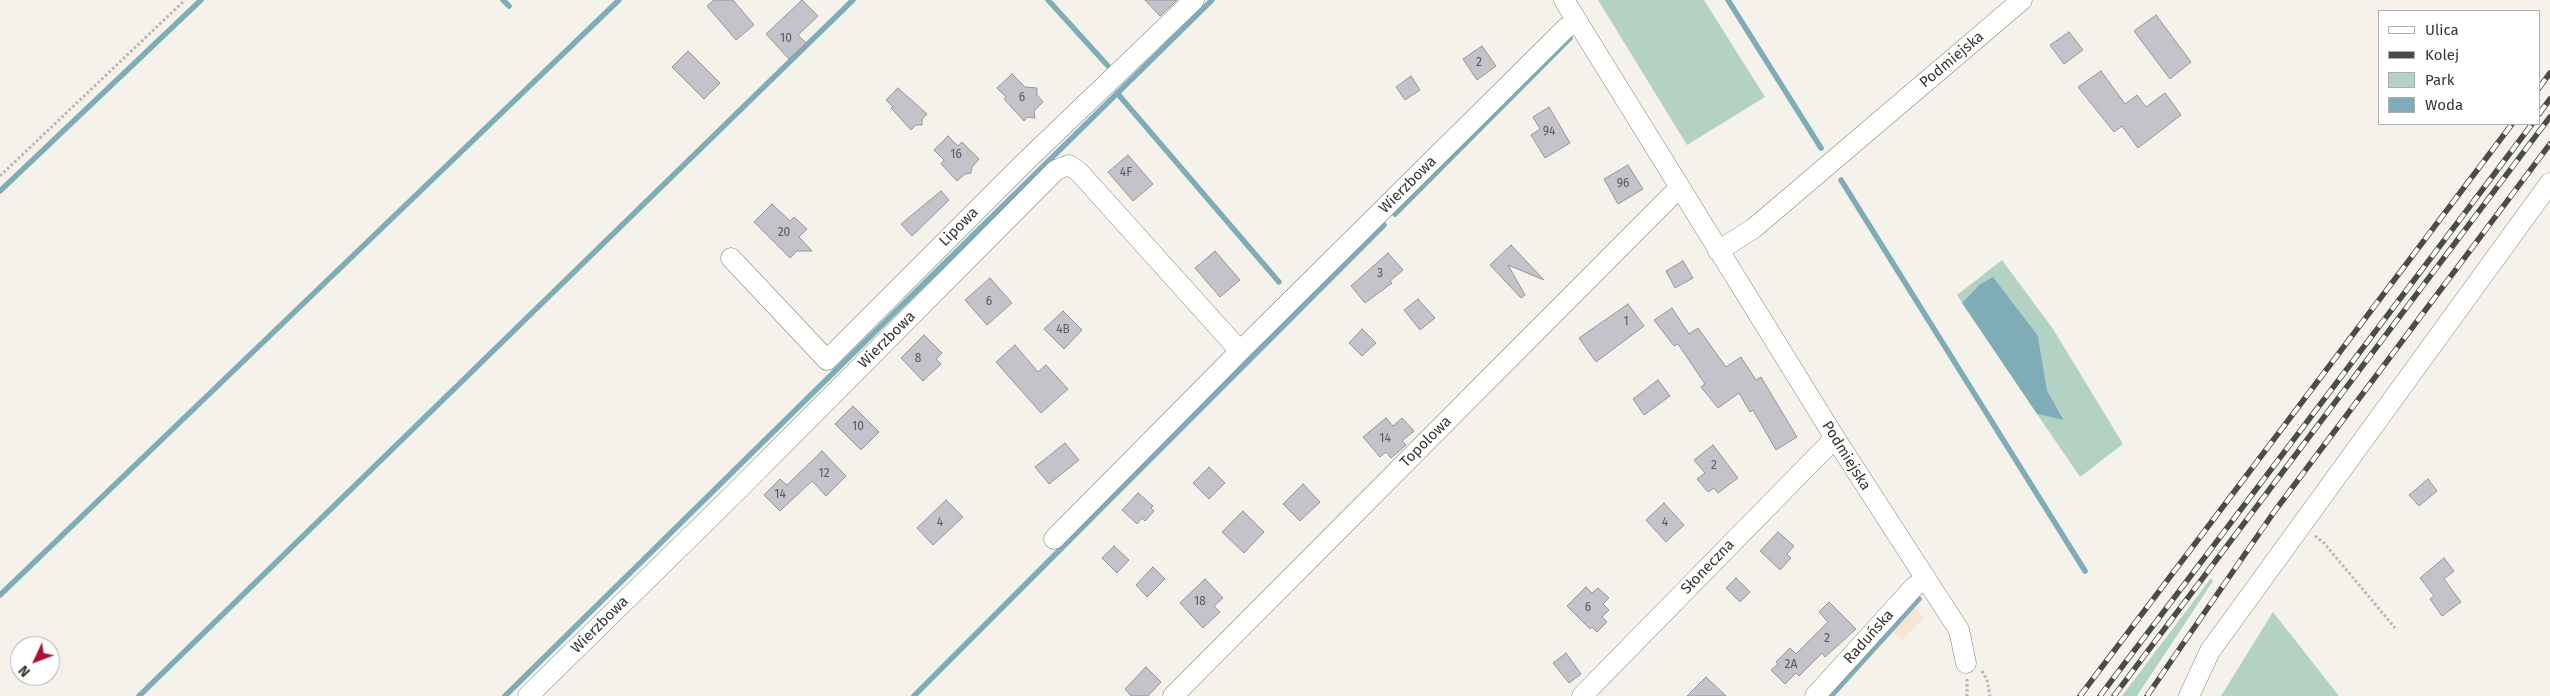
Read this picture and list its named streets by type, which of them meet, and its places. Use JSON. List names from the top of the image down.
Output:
{
  "streets": {
    "street": [
      "Podmiejska",
      "Wierzbowa",
      "Lipowa",
      "Topolowa",
      "Słoneczna",
      "Raduńska"
    ]
  },
  "crossings": [
    ["Podmiejska", "Wierzbowa"],
    ["Podmiejska", "Topolowa"],
    ["Podmiejska", "Słoneczna"],
    ["Podmiejska", "Raduńska"]
  ],
  "house_numbers": [
    "10",
    "2",
    "6",
    "94",
    "16",
    "4F",
    "96",
    "20",
    "3",
    "6",
    "1",
    "4B",
    "8",
    "10",
    "14",
    "2",
    "12",
    "14",
    "4",
    "4",
    "18",
    "6",
    "2",
    "2A"
  ],
  "legend": [
    "Ulica",
    "Kolej",
    "Park",
    "Woda"
  ],
  "north": "bottom left"
}
